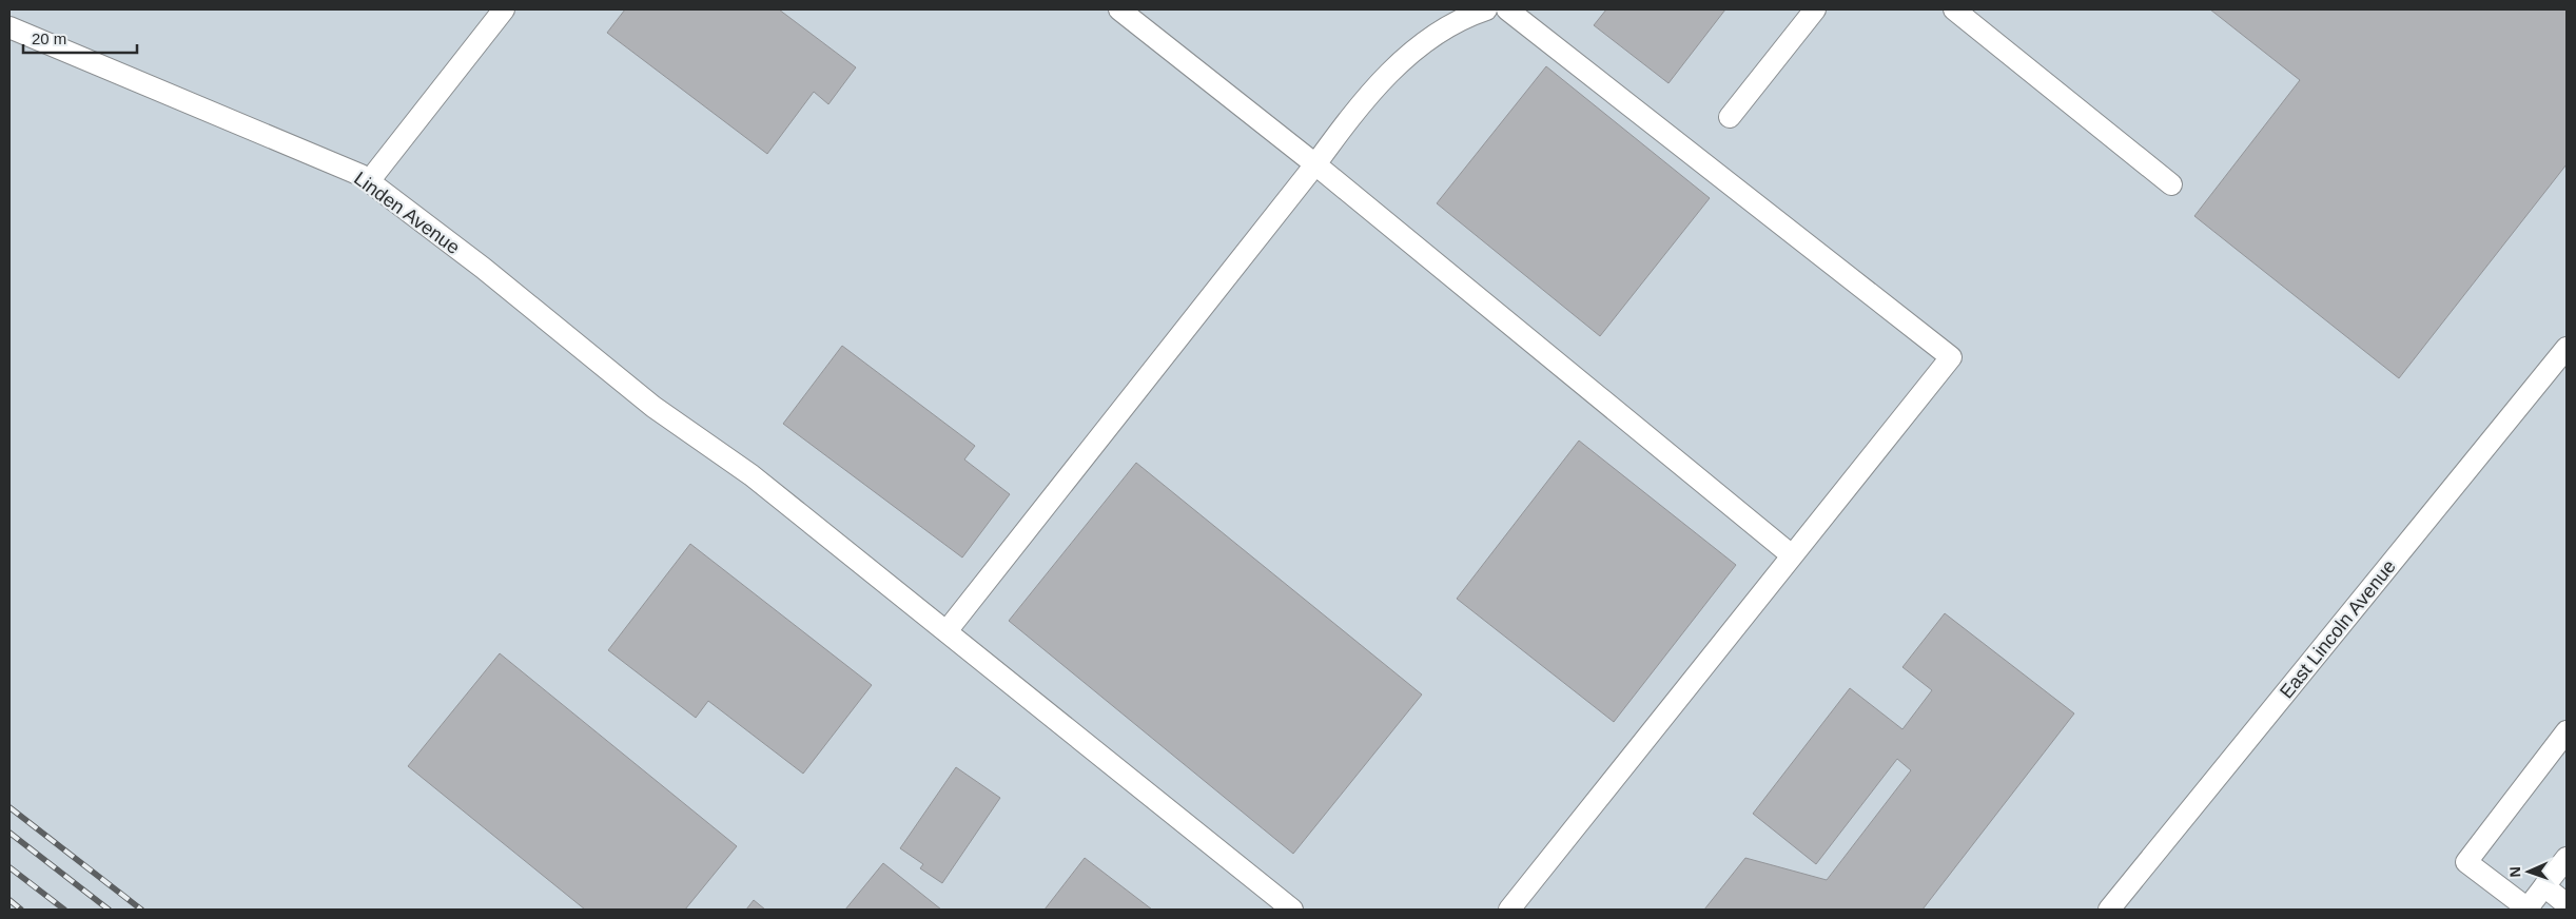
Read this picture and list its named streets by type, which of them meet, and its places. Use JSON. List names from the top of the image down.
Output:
{
  "streets": {
    "lane": ["Linden Avenue", "East Lincoln Avenue"]
  },
  "scale_bar": "20 m",
  "north": "left"
}
